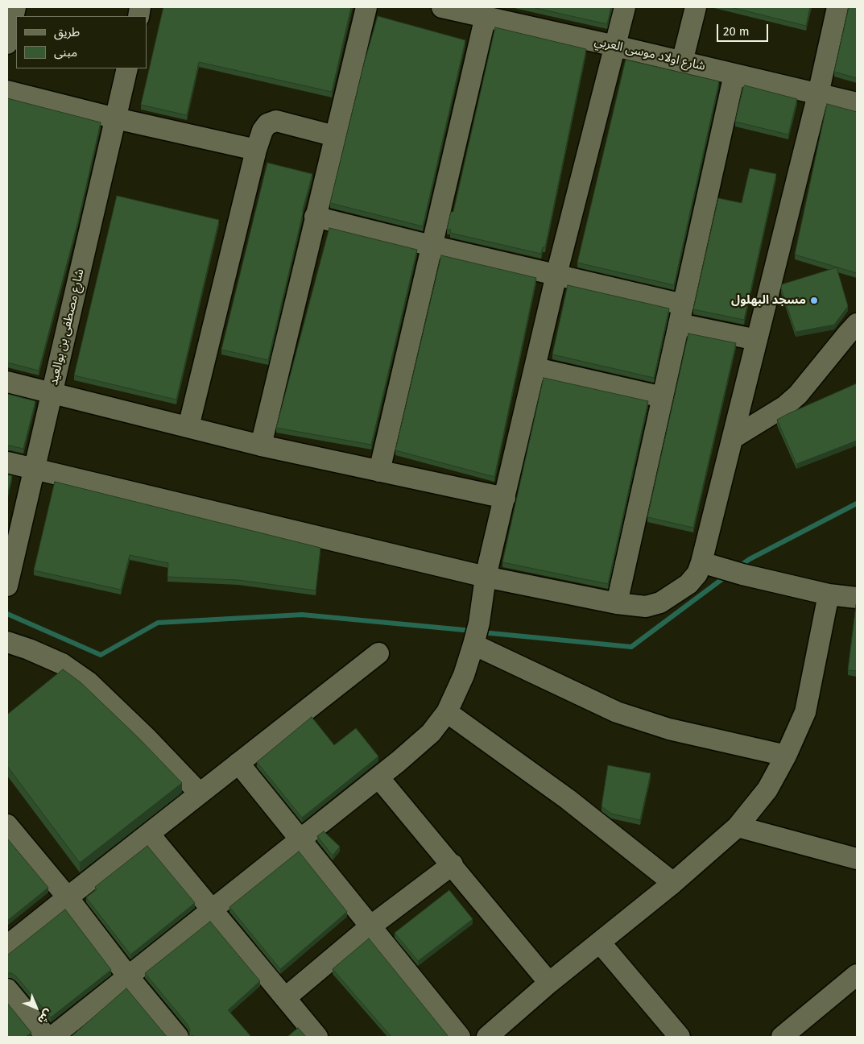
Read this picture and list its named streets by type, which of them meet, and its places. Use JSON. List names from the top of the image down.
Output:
{
  "streets": {
    "street": ["شارع اولاد موسى العربي", "شارع مصطفى بن بوالعيد"]
  },
  "places": ["مسجد البهلول"],
  "legend": ["طريق", "مبنى"],
  "scale_bar": "20 m",
  "north": "bottom right"
}
